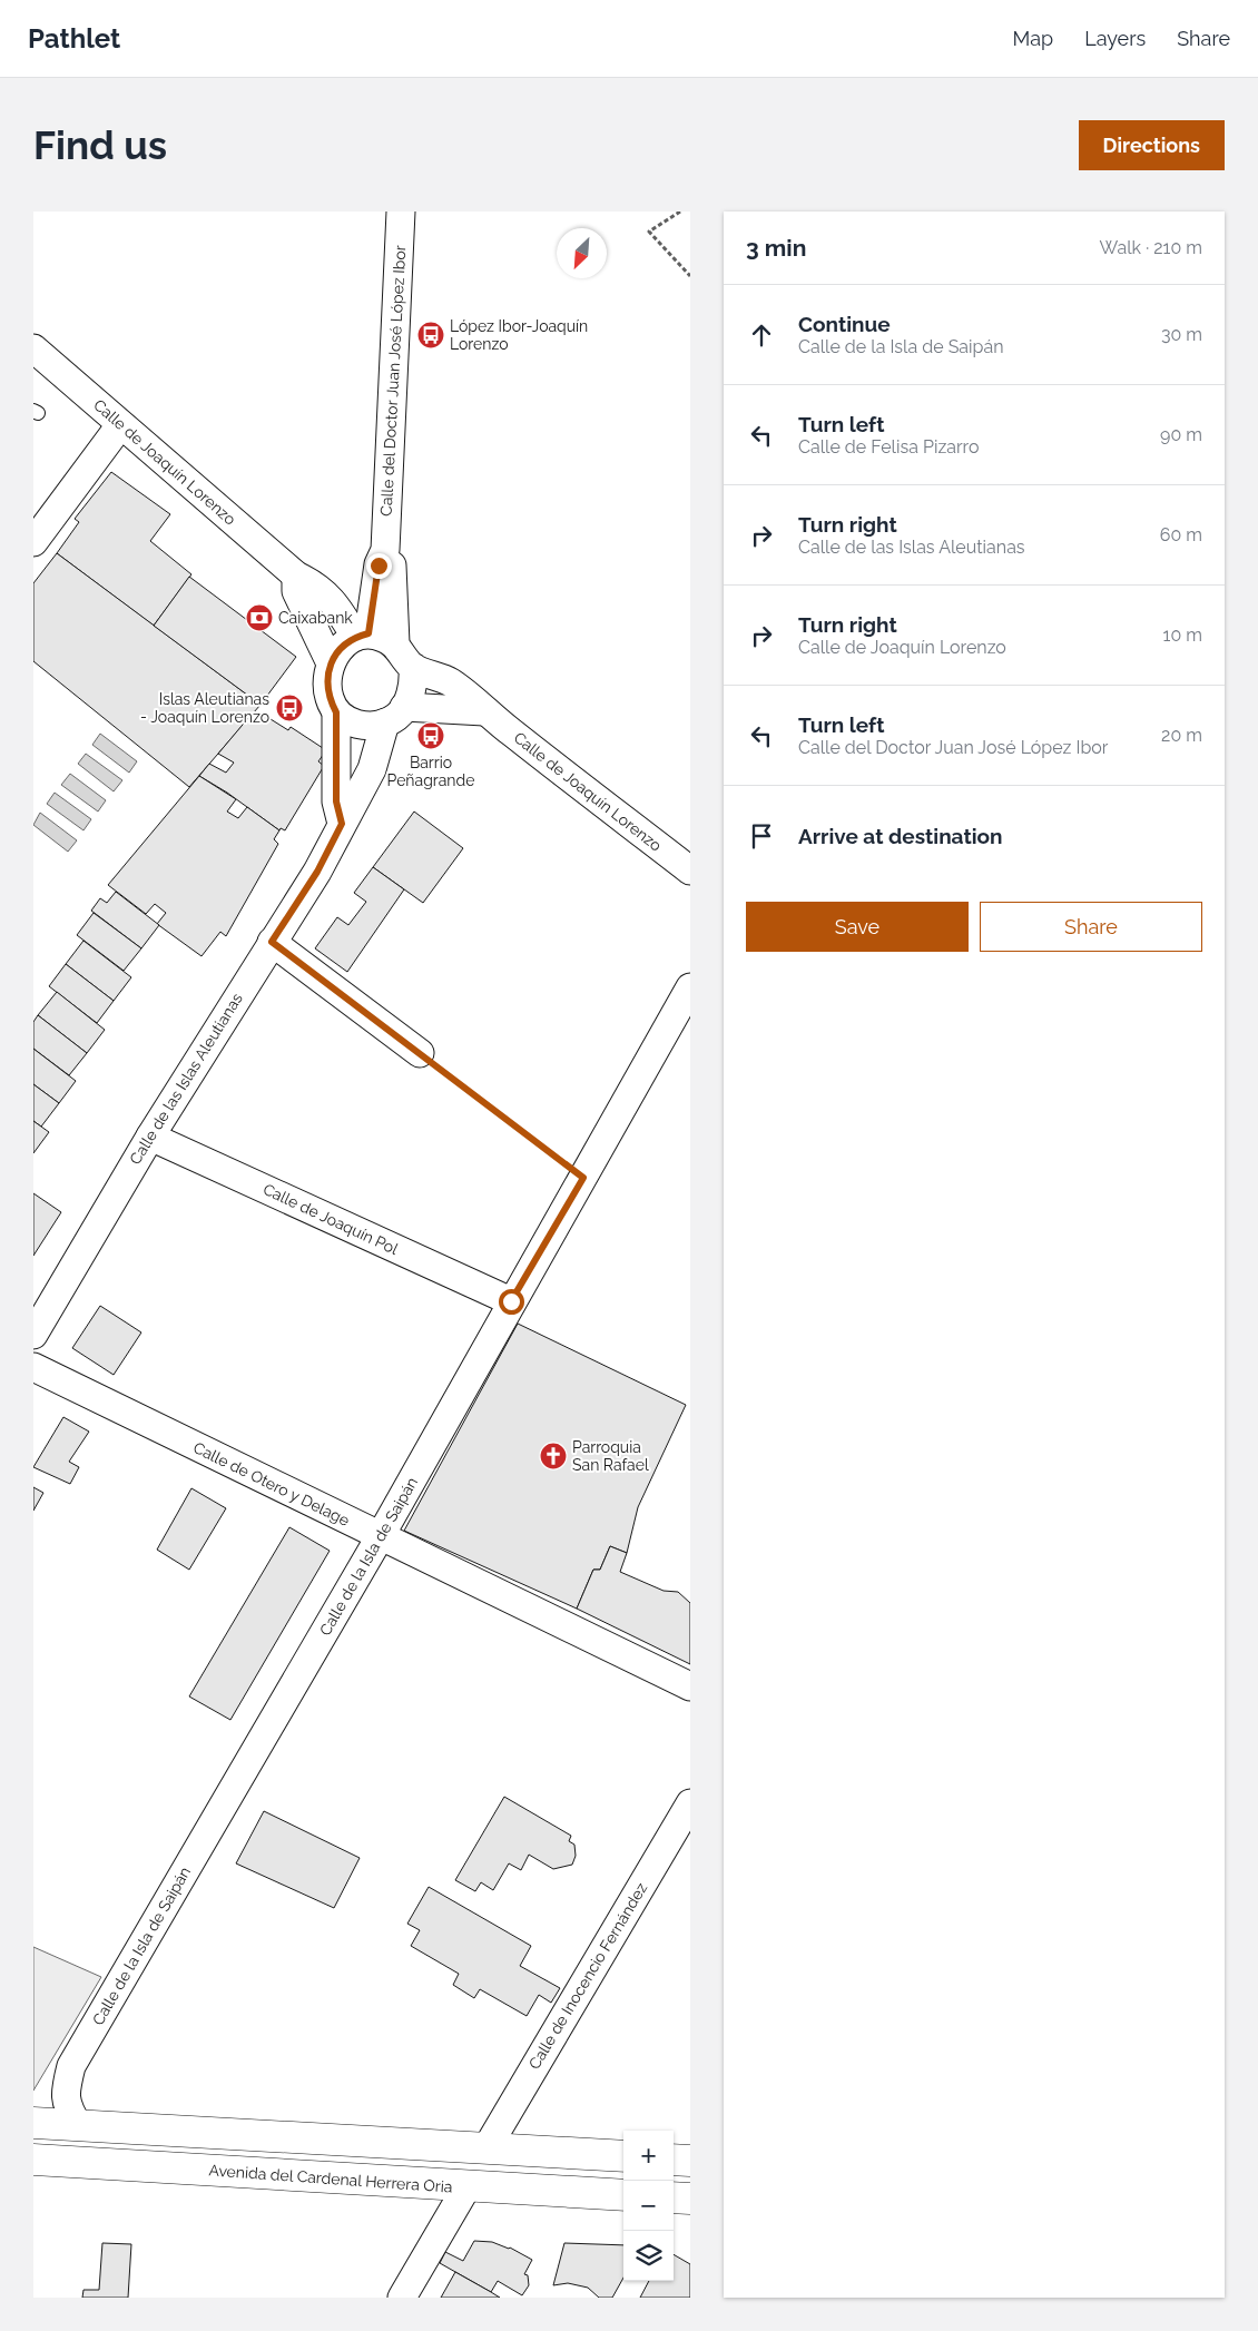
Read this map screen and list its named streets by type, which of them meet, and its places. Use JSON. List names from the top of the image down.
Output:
{
  "streets": {
    "main road": ["Avenida del Cardenal Herrera Oria"],
    "street": [
      "Calle del Doctor Juan José López Ibor",
      "Calle de Joaquín Lorenzo",
      "Calle de las Islas Aleutianas",
      "Calle de Joaquín Pol",
      "Calle de Otero y Delage",
      "Calle de la Isla de Saipán",
      "Calle de Inocencio Fernández"
    ]
  },
  "crossings": [
    ["Calle del Doctor Juan José López Ibor", "Calle de Joaquín Lorenzo"],
    ["Calle del Doctor Juan José López Ibor", "Calle de las Islas Aleutianas"],
    ["Calle de Joaquín Lorenzo", "Calle de las Islas Aleutianas"],
    ["Calle de las Islas Aleutianas", "Calle de Joaquín Pol"],
    ["Calle de Joaquín Pol", "Calle de la Isla de Saipán"],
    ["Calle de Otero y Delage", "Calle de la Isla de Saipán"]
  ],
  "places": {
    "bus stop": ["López Ibor-Joaquín Lorenzo", "Islas Aleutianas - Joaquín Lorenzo", "Barrio Peñagrande"],
    "bank": ["Caixabank"],
    "church": ["Parroquia San Rafael"]
  },
  "north": "bottom left",
  "page": {
    "header": "Pathlet",
    "nav": ["Map", "Layers", "Share"],
    "buttons": [
      "Directions",
      ["Save", "Share"]
    ],
    "title": "Find us",
    "heading": ["3 min", "Walk · 210 m"],
    "list": [
      ["Continue", "Calle de la Isla de Saipán", "30 m"],
      ["Turn left", "Calle de Felisa Pizarro", "90 m"],
      ["Turn right", "Calle de las Islas Aleutianas", "60 m"],
      ["Turn right", "Calle de Joaquín Lorenzo", "10 m"],
      ["Turn left", "Calle del Doctor Juan José López Ibor", "20 m"],
      "Arrive at destination"
    ],
    "map_buttons": ["+", "−"]
  }
}
